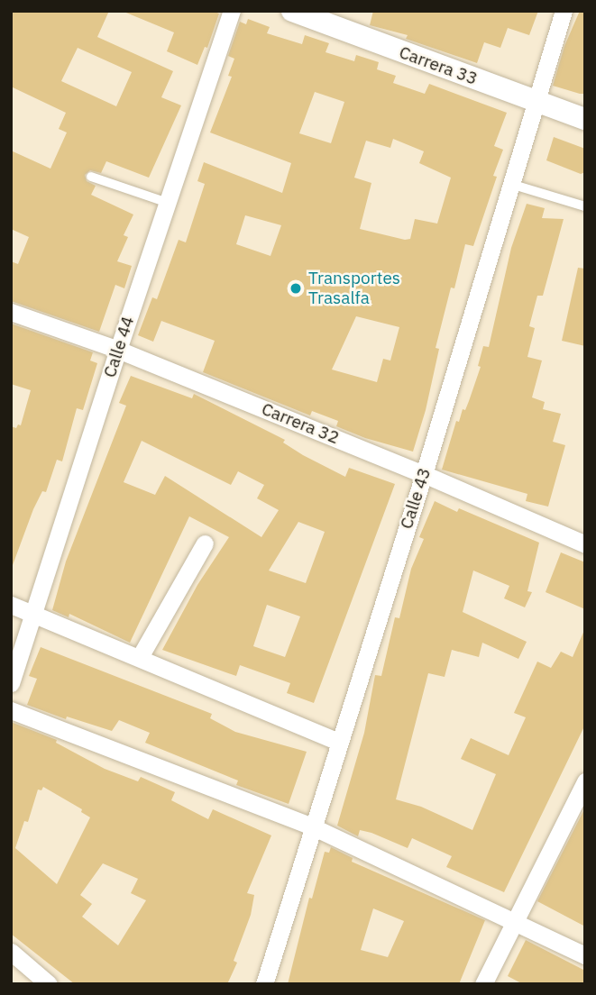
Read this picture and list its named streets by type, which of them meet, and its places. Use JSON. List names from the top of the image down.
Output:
{
  "streets": {
    "street": [
      "Carrera 33",
      "Calle 44",
      "Carrera 32",
      "Calle 43"
    ]
  },
  "crossings": [
    ["Carrera 33", "Calle 43"],
    ["Calle 44", "Carrera 32"],
    ["Carrera 32", "Calle 43"]
  ],
  "places": ["Transportes Trasalfa"]
}
